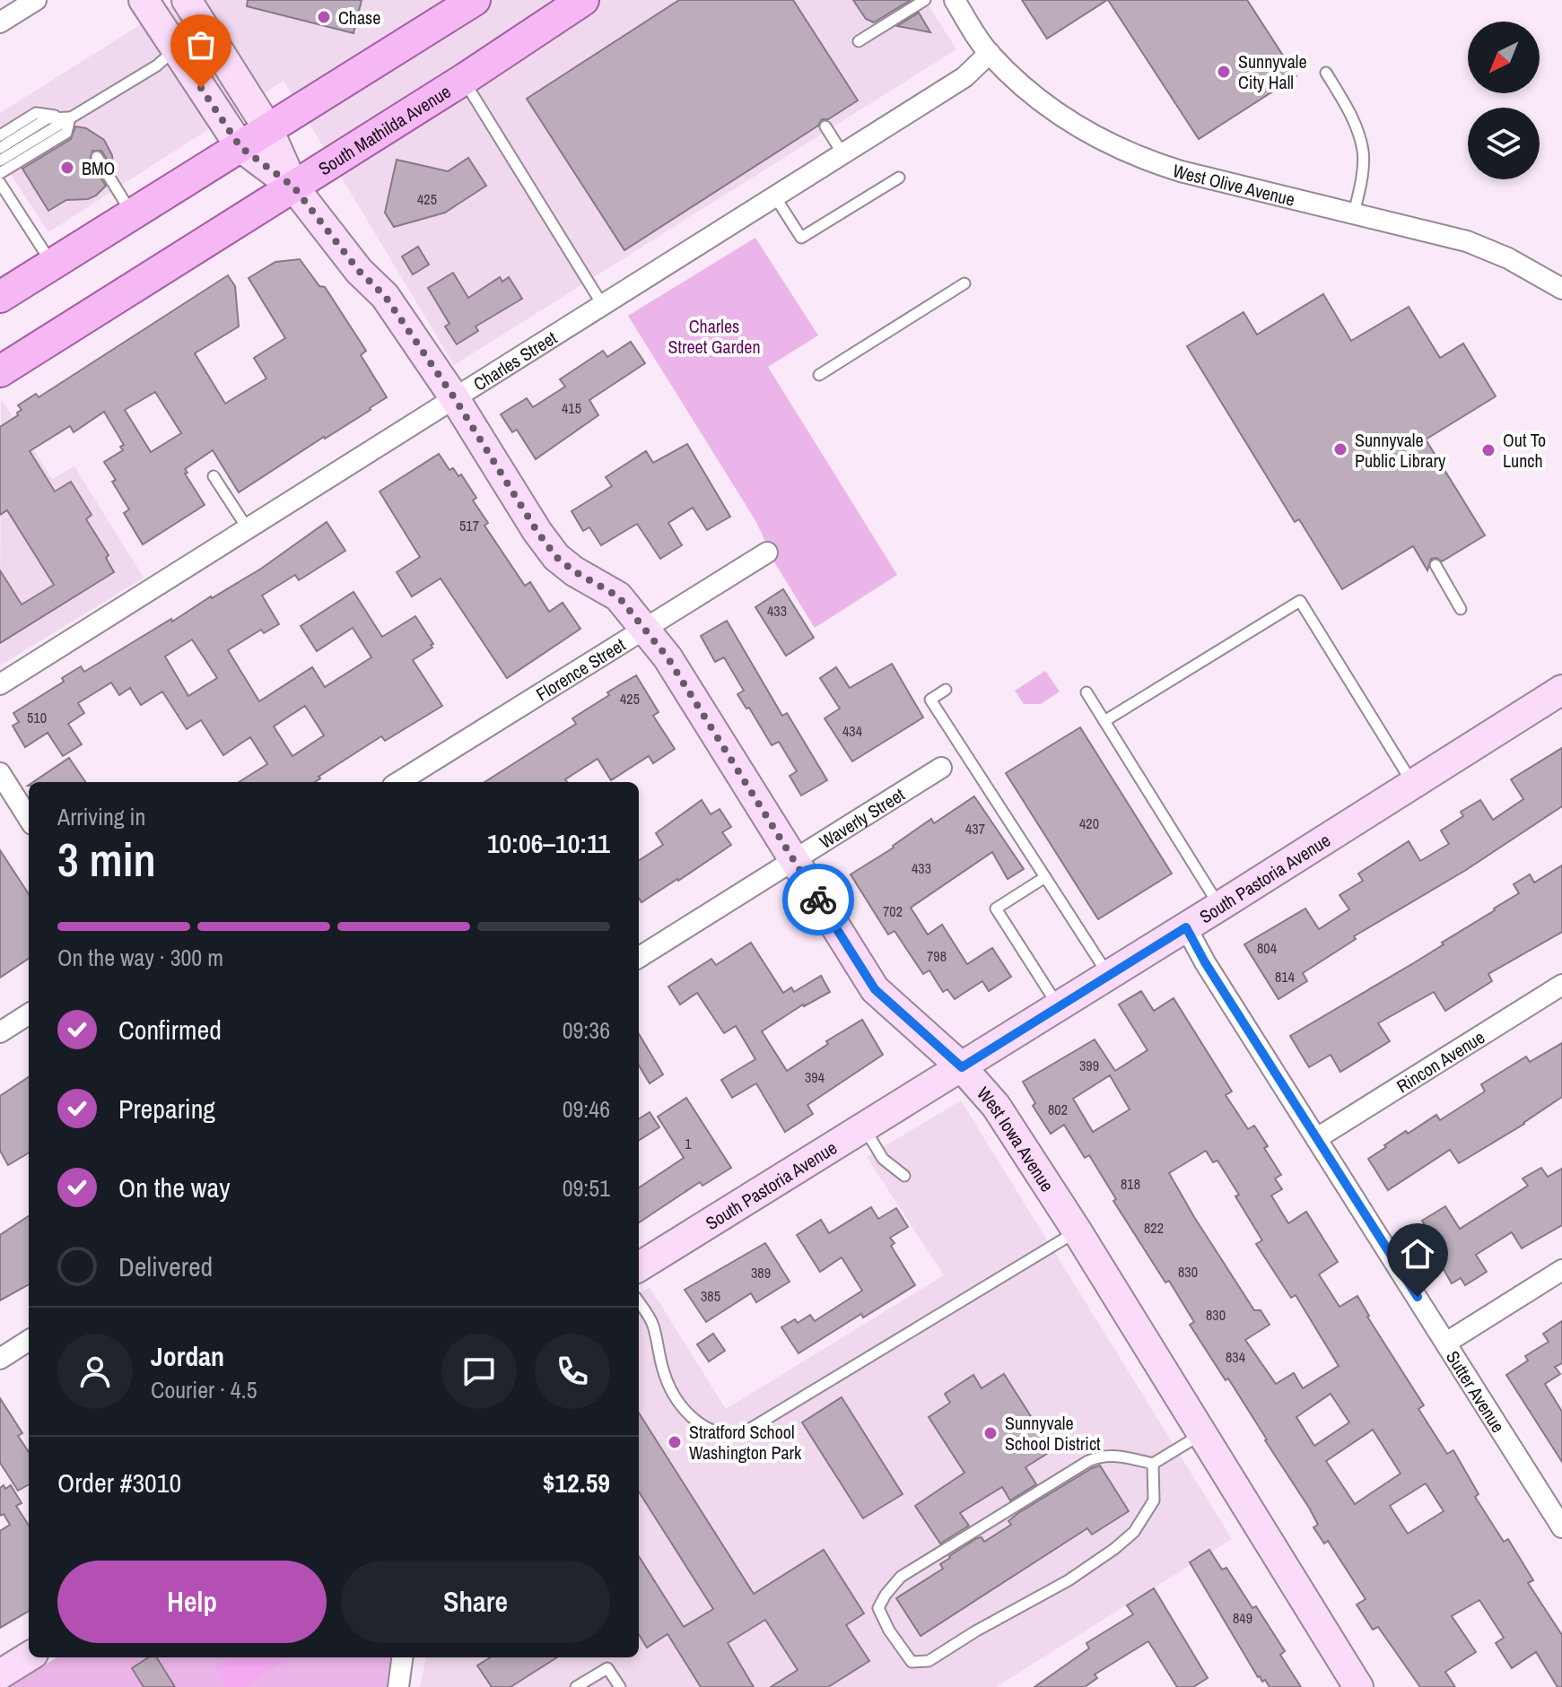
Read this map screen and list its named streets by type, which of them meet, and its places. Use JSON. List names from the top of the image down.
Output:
{
  "streets": {
    "main road": ["South Mathilda Avenue"],
    "street": [
      "West Olive Avenue",
      "Charles Street",
      "Florence Street",
      "Waverly Street",
      "South Pastoria Avenue",
      "Rincon Avenue",
      "West Iowa Avenue",
      "Sutter Avenue"
    ]
  },
  "crossings": [
    ["South Mathilda Avenue", "West Iowa Avenue"],
    ["West Olive Avenue", "Charles Street"],
    ["Charles Street", "West Iowa Avenue"],
    ["Florence Street", "West Iowa Avenue"],
    ["Waverly Street", "West Iowa Avenue"],
    ["South Pastoria Avenue", "West Iowa Avenue"],
    ["South Pastoria Avenue", "Sutter Avenue"],
    ["Rincon Avenue", "Sutter Avenue"]
  ],
  "parks": ["Charles Street Garden"],
  "places": [
    "Chase",
    "Sunnyvale City Hall",
    "BMO",
    "Sunnyvale Public Library",
    "Out To Lunch",
    "Sunnyvale School District",
    "Stratford School Washington Park"
  ],
  "house_numbers": [
    "425",
    "415",
    "517",
    "433",
    "425",
    "510",
    "434",
    "420",
    "437",
    "433",
    "702",
    "804",
    "798",
    "814",
    "399",
    "394",
    "802",
    "1",
    "818",
    "822",
    "830",
    "389",
    "385",
    "830",
    "834",
    "849"
  ],
  "north": "bottom left",
  "page": {
    "heading": ["3 min", "Arriving in", "10:06–10:11"],
    "panel": [
      "Jordan",
      "Courier · 4.5",
      "Order #3010",
      "$12.59"
    ],
    "bar": "On the way · 300 m",
    "list": [
      ["Confirmed", "09:36"],
      ["Preparing", "09:46"],
      ["On the way", "09:51"],
      "Delivered"
    ],
    "buttons": ["Help", "Share"]
  }
}
